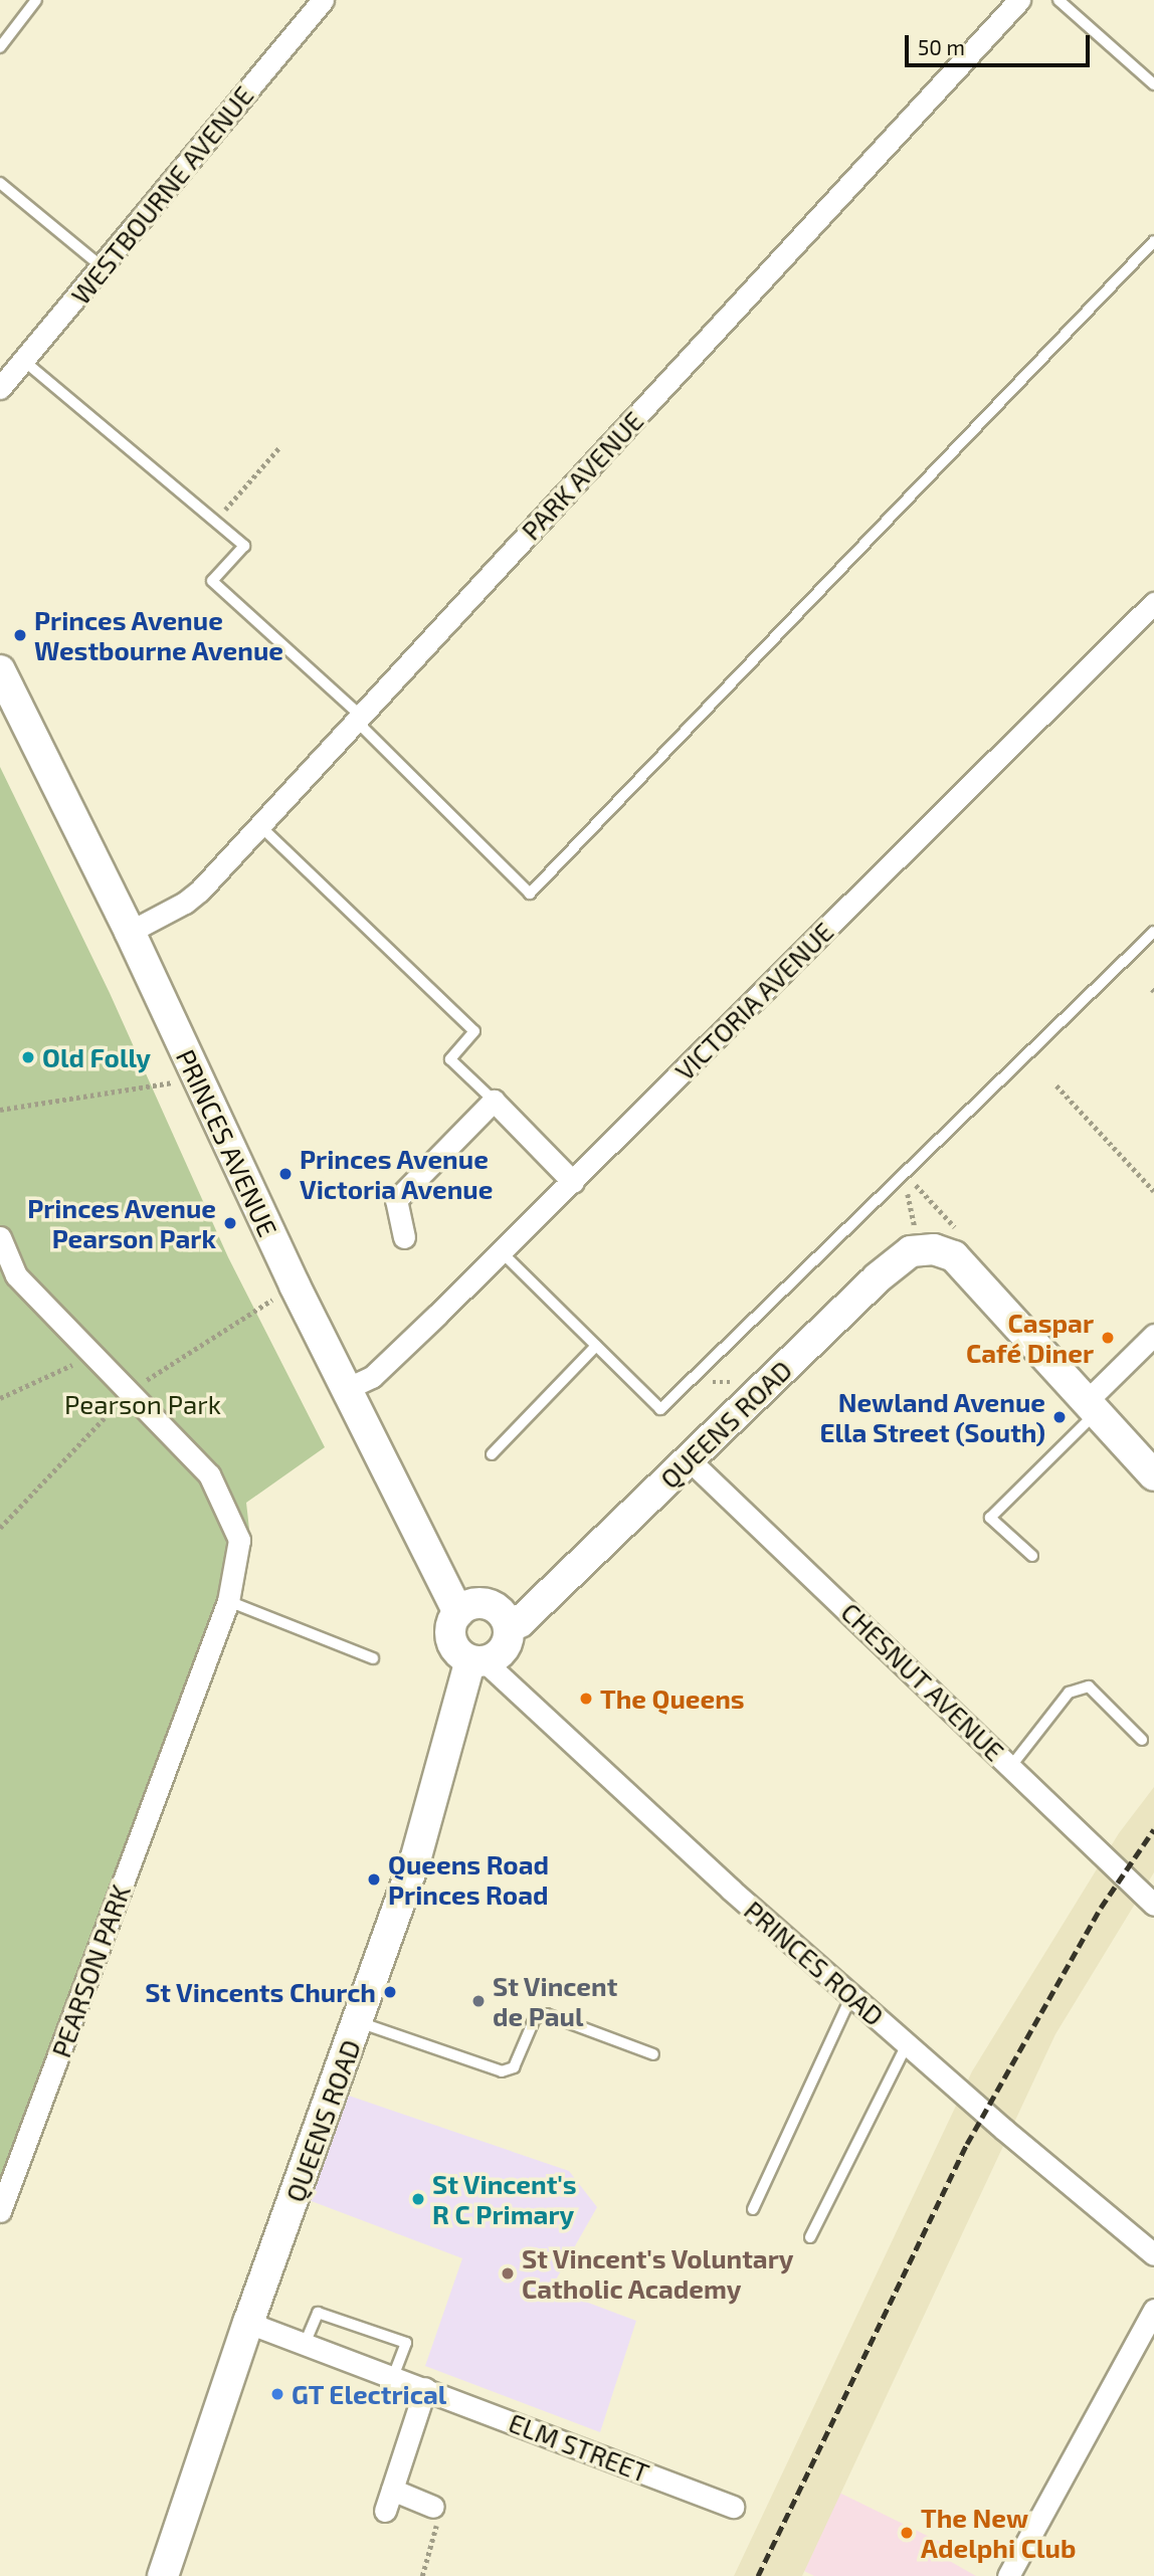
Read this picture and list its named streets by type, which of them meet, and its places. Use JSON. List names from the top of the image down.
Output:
{
  "streets": {
    "street": [
      "WESTBOURNE AVENUE",
      "PARK AVENUE",
      "VICTORIA AVENUE",
      "PRINCES AVENUE",
      "QUEENS ROAD",
      "CHESNUT AVENUE",
      "PRINCES ROAD",
      "PEARSON PARK",
      "ELM STREET"
    ]
  },
  "crossings": [
    ["PARK AVENUE", "PRINCES AVENUE"],
    ["VICTORIA AVENUE", "PRINCES AVENUE"],
    ["PRINCES AVENUE", "QUEENS ROAD"],
    ["PRINCES AVENUE", "PRINCES ROAD"],
    ["QUEENS ROAD", "CHESNUT AVENUE"],
    ["QUEENS ROAD", "PRINCES ROAD"],
    ["QUEENS ROAD", "ELM STREET"]
  ],
  "parks": ["Pearson Park"],
  "places": [
    "Princes Avenue Westbourne Avenue",
    "Old Folly",
    "Princes Avenue Victoria Avenue",
    "Princes Avenue Pearson Park",
    "Caspar Café Diner",
    "Newland Avenue Ella Street (South)",
    "The Queens",
    "Queens Road Princes Road",
    "St Vincents Church",
    "St Vincent de Paul",
    "St Vincent's R C Primary",
    "St Vincent's Voluntary Catholic Academy",
    "GT Electrical",
    "The New Adelphi Club"
  ],
  "scale_bar": "50 m"
}
